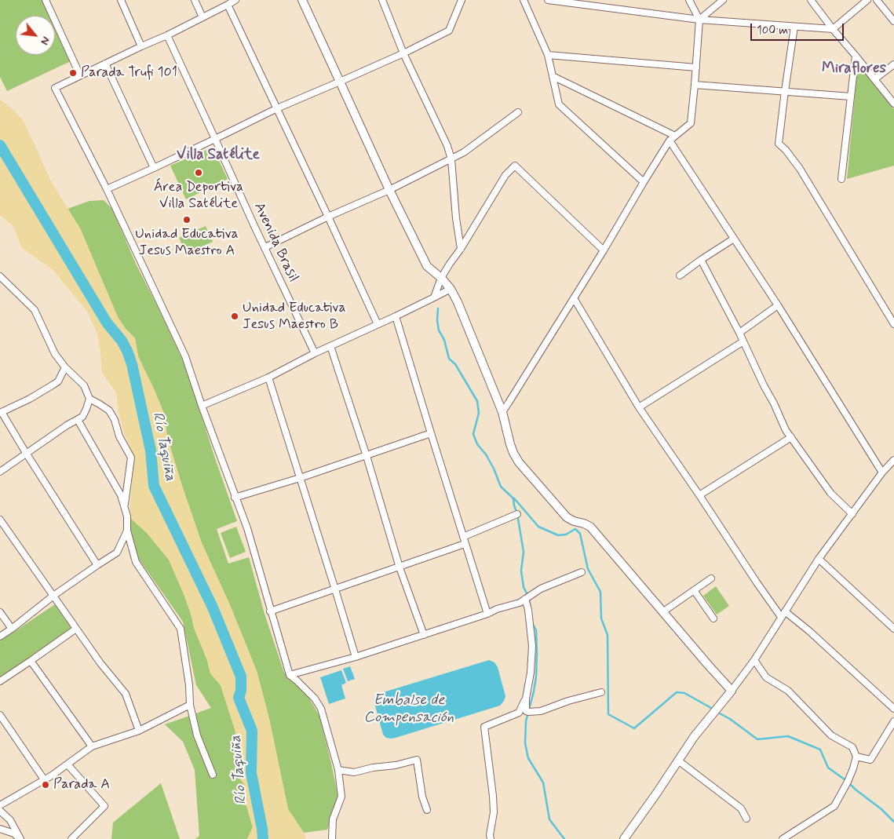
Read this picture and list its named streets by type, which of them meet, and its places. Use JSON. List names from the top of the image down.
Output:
{
  "streets": {
    "street": ["Avenida Brasil"]
  },
  "districts": ["Miraflores", "Villa Satélite"],
  "water": ["Río Taquiña", "Embalse de Compensación"],
  "places": [
    "Parada Trufi 101",
    "Área Deportiva Villa Satélite",
    "Unidad Educativa Jesus Maestro A",
    "Unidad Educativa Jesus Maestro B",
    "Parada A"
  ],
  "scale_bar": "100 m",
  "north": "bottom right"
}
